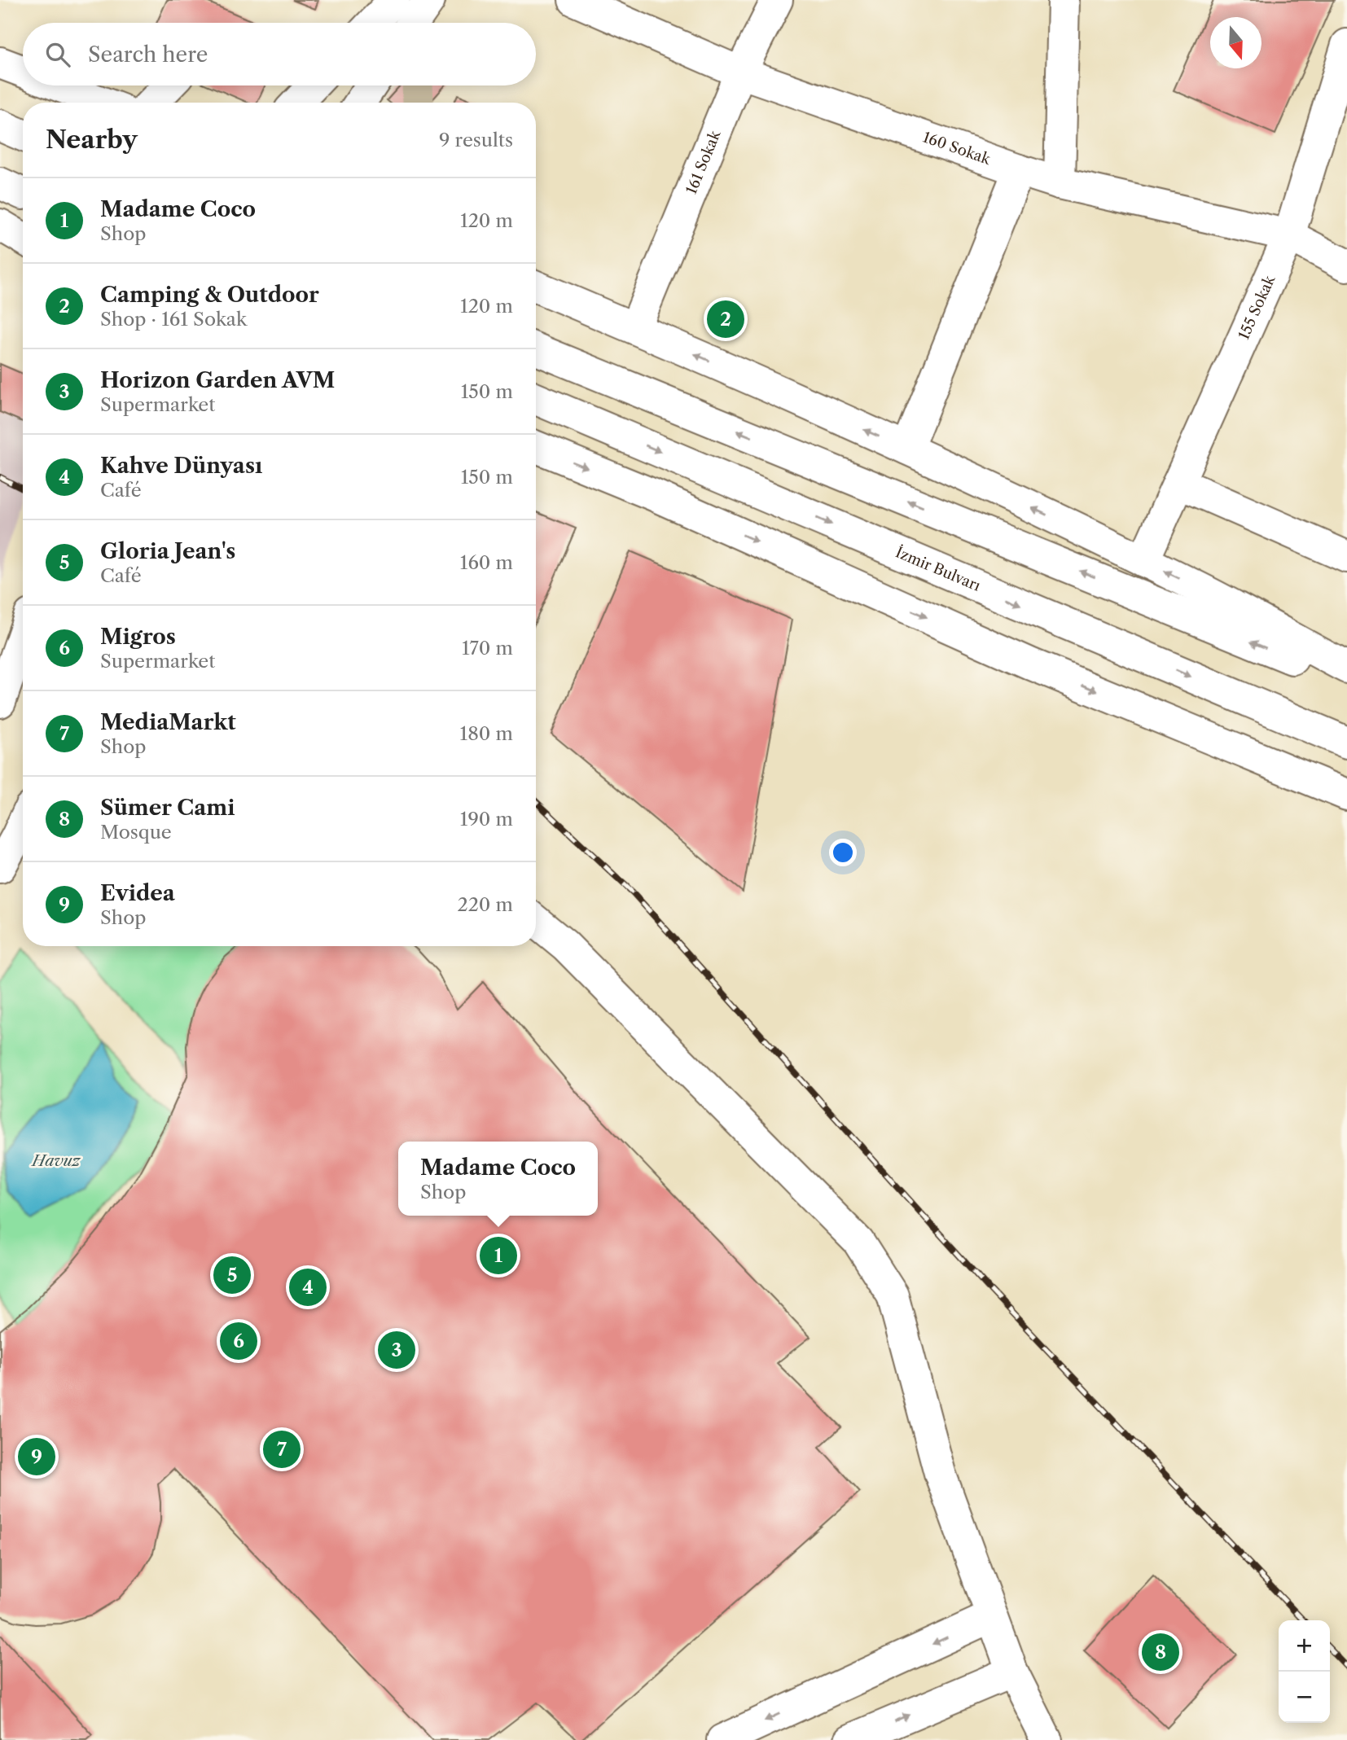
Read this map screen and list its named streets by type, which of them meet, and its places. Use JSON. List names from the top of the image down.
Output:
{
  "streets": {
    "street": [
      "160 Sokak",
      "161 Sokak",
      "155 Sokak",
      "İzmir Bulvarı"
    ]
  },
  "crossings": [
    ["160 Sokak", "161 Sokak"],
    ["160 Sokak", "155 Sokak"]
  ],
  "water": ["Havuz"],
  "north": "bottom",
  "page": {
    "search": "Search here",
    "heading": ["Nearby", "9 results"],
    "list": [
      {
        "mark": "1",
        "name": "Madame Coco",
        "note": "Shop",
        "value": "120 m"
      },
      {
        "mark": "2",
        "name": "Camping & Outdoor",
        "note": "Shop · 161 Sokak",
        "value": "120 m"
      },
      {
        "mark": "3",
        "name": "Horizon Garden AVM",
        "note": "Supermarket",
        "value": "150 m"
      },
      {
        "mark": "4",
        "name": "Kahve Dünyası",
        "note": "Café",
        "value": "150 m"
      },
      {
        "mark": "5",
        "name": "Gloria Jean's",
        "note": "Café",
        "value": "160 m"
      },
      {
        "mark": "6",
        "name": "Migros",
        "note": "Supermarket",
        "value": "170 m"
      },
      {
        "mark": "7",
        "name": "MediaMarkt",
        "note": "Shop",
        "value": "180 m"
      },
      {
        "mark": "8",
        "name": "Sümer Cami",
        "note": "Mosque",
        "value": "190 m"
      },
      {
        "mark": "9",
        "name": "Evidea",
        "note": "Shop",
        "value": "220 m"
      }
    ],
    "pins": [
      "2",
      "1",
      "5",
      "4",
      "6",
      "3",
      "7",
      "9",
      "8"
    ],
    "popup": ["Madame Coco", "Shop"],
    "map_buttons": ["+", "−"]
  }
}
